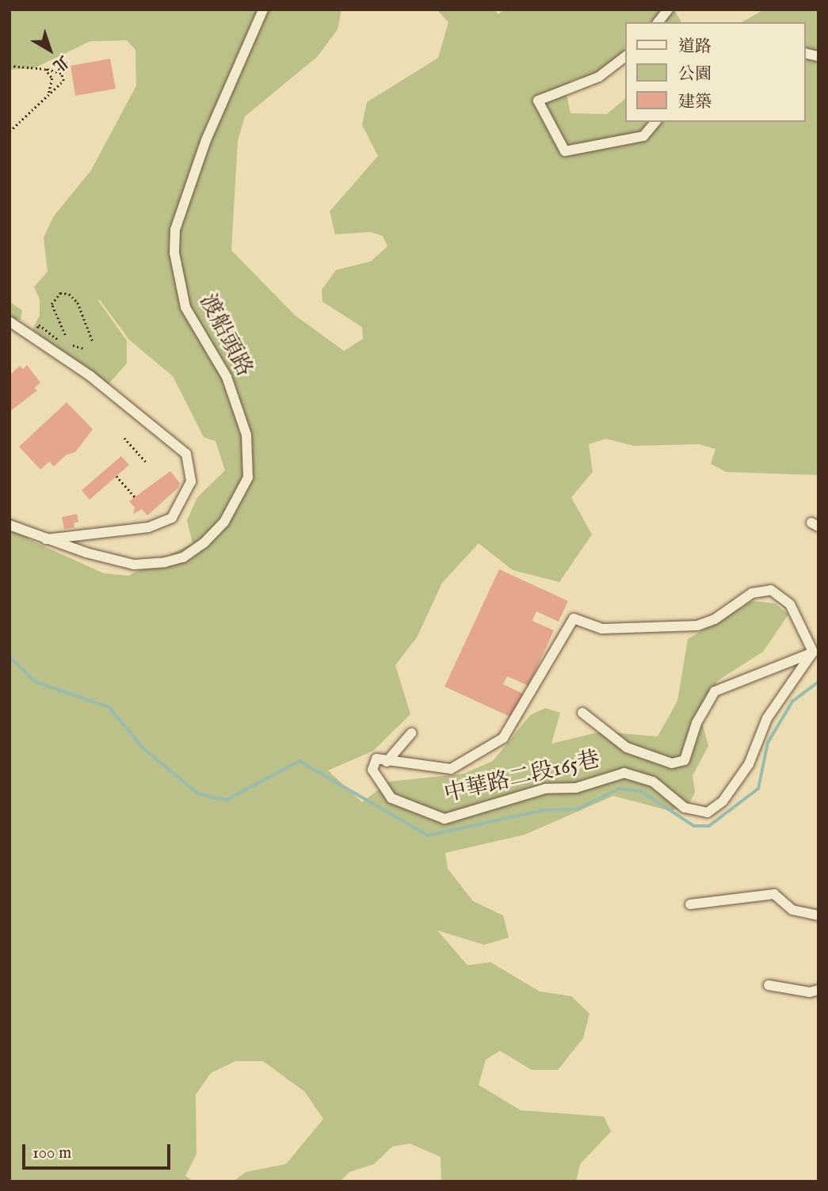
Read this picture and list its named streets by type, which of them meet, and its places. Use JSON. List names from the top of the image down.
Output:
{
  "streets": {
    "street": ["渡船頭路", "中華路二段165巷"]
  },
  "legend": ["道路", "公園", "建築"],
  "scale_bar": "100 m",
  "north": "bottom right"
}
